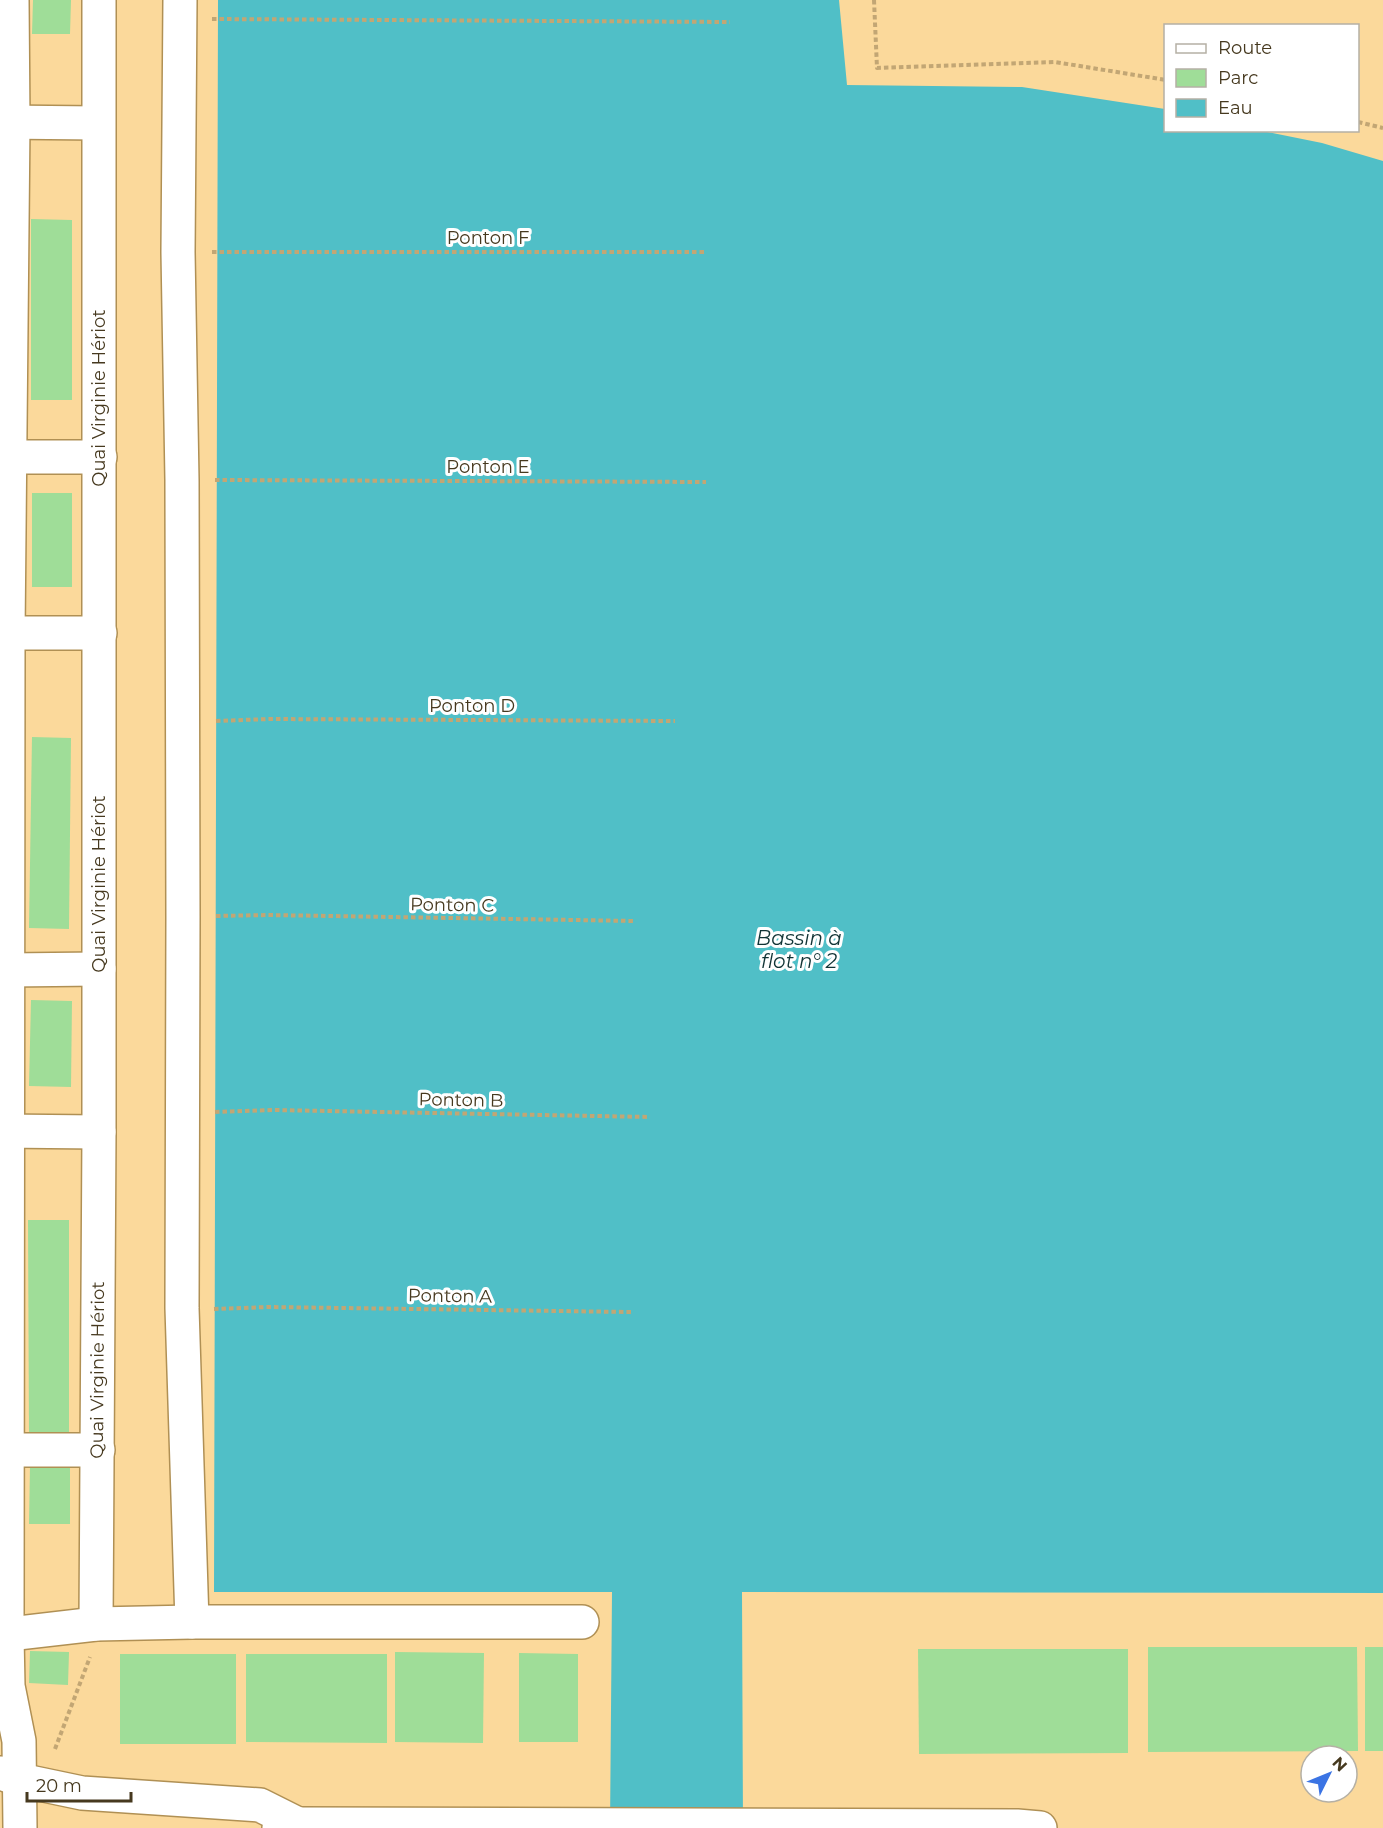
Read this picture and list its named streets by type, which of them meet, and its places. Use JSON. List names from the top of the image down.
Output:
{
  "streets": {
    "street": ["Quai Virginie Hériot"],
    "path": [
      "Ponton F",
      "Ponton E",
      "Ponton D",
      "Ponton C",
      "Ponton B",
      "Ponton A"
    ]
  },
  "water": ["Bassin à flot n° 2"],
  "legend": ["Route", "Parc", "Eau"],
  "scale_bar": "20 m",
  "north": "top right"
}
